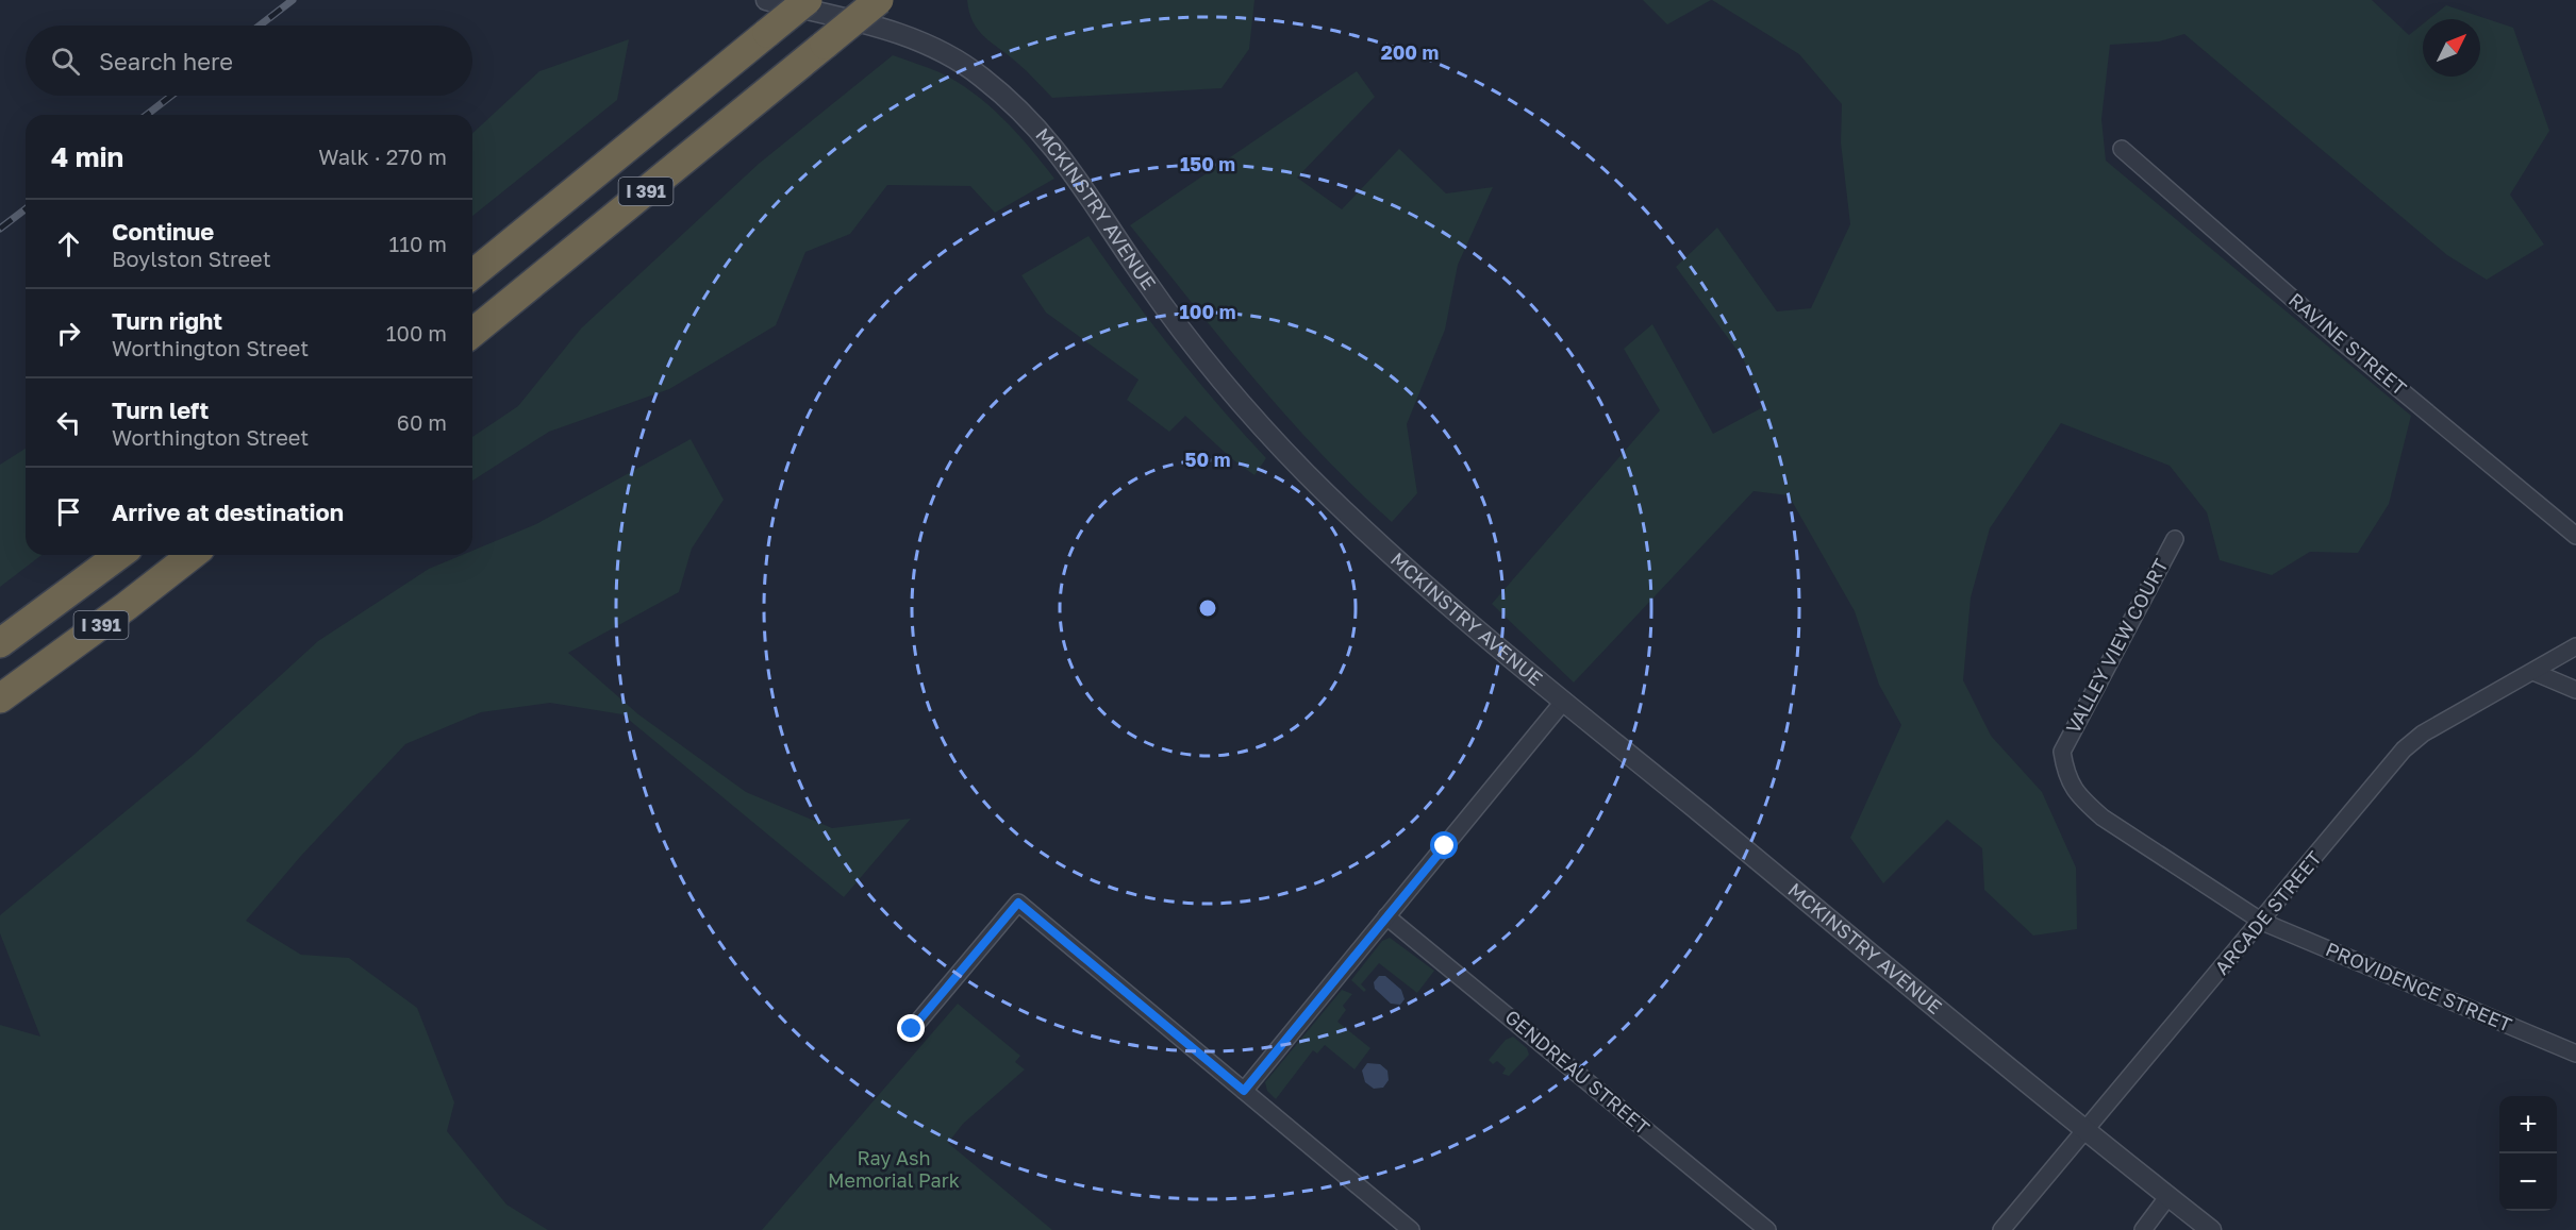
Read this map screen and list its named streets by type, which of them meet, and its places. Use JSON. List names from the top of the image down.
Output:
{
  "streets": {
    "highway": ["I 391"],
    "street": [
      "MCKINSTRY AVENUE",
      "RAVINE STREET",
      "VALLEY VIEW COURT",
      "ARCADE STREET",
      "PROVIDENCE STREET",
      "GENDREAU STREET"
    ]
  },
  "crossings": [
    ["MCKINSTRY AVENUE", "ARCADE STREET"],
    ["VALLEY VIEW COURT", "ARCADE STREET"],
    ["VALLEY VIEW COURT", "PROVIDENCE STREET"],
    ["ARCADE STREET", "PROVIDENCE STREET"]
  ],
  "parks": ["Ray Ash Memorial Park"],
  "north": "top right",
  "page": {
    "search": "Search here",
    "heading": ["4 min", "Walk · 270 m"],
    "list": [
      ["Continue", "Boylston Street", "110 m"],
      ["Turn right", "Worthington Street", "100 m"],
      ["Turn left", "Worthington Street", "60 m"],
      "Arrive at destination"
    ],
    "map_buttons": ["+", "−"]
  },
  "rings": [
    "200 m",
    "150 m",
    "100 m",
    "50 m"
  ]
}
